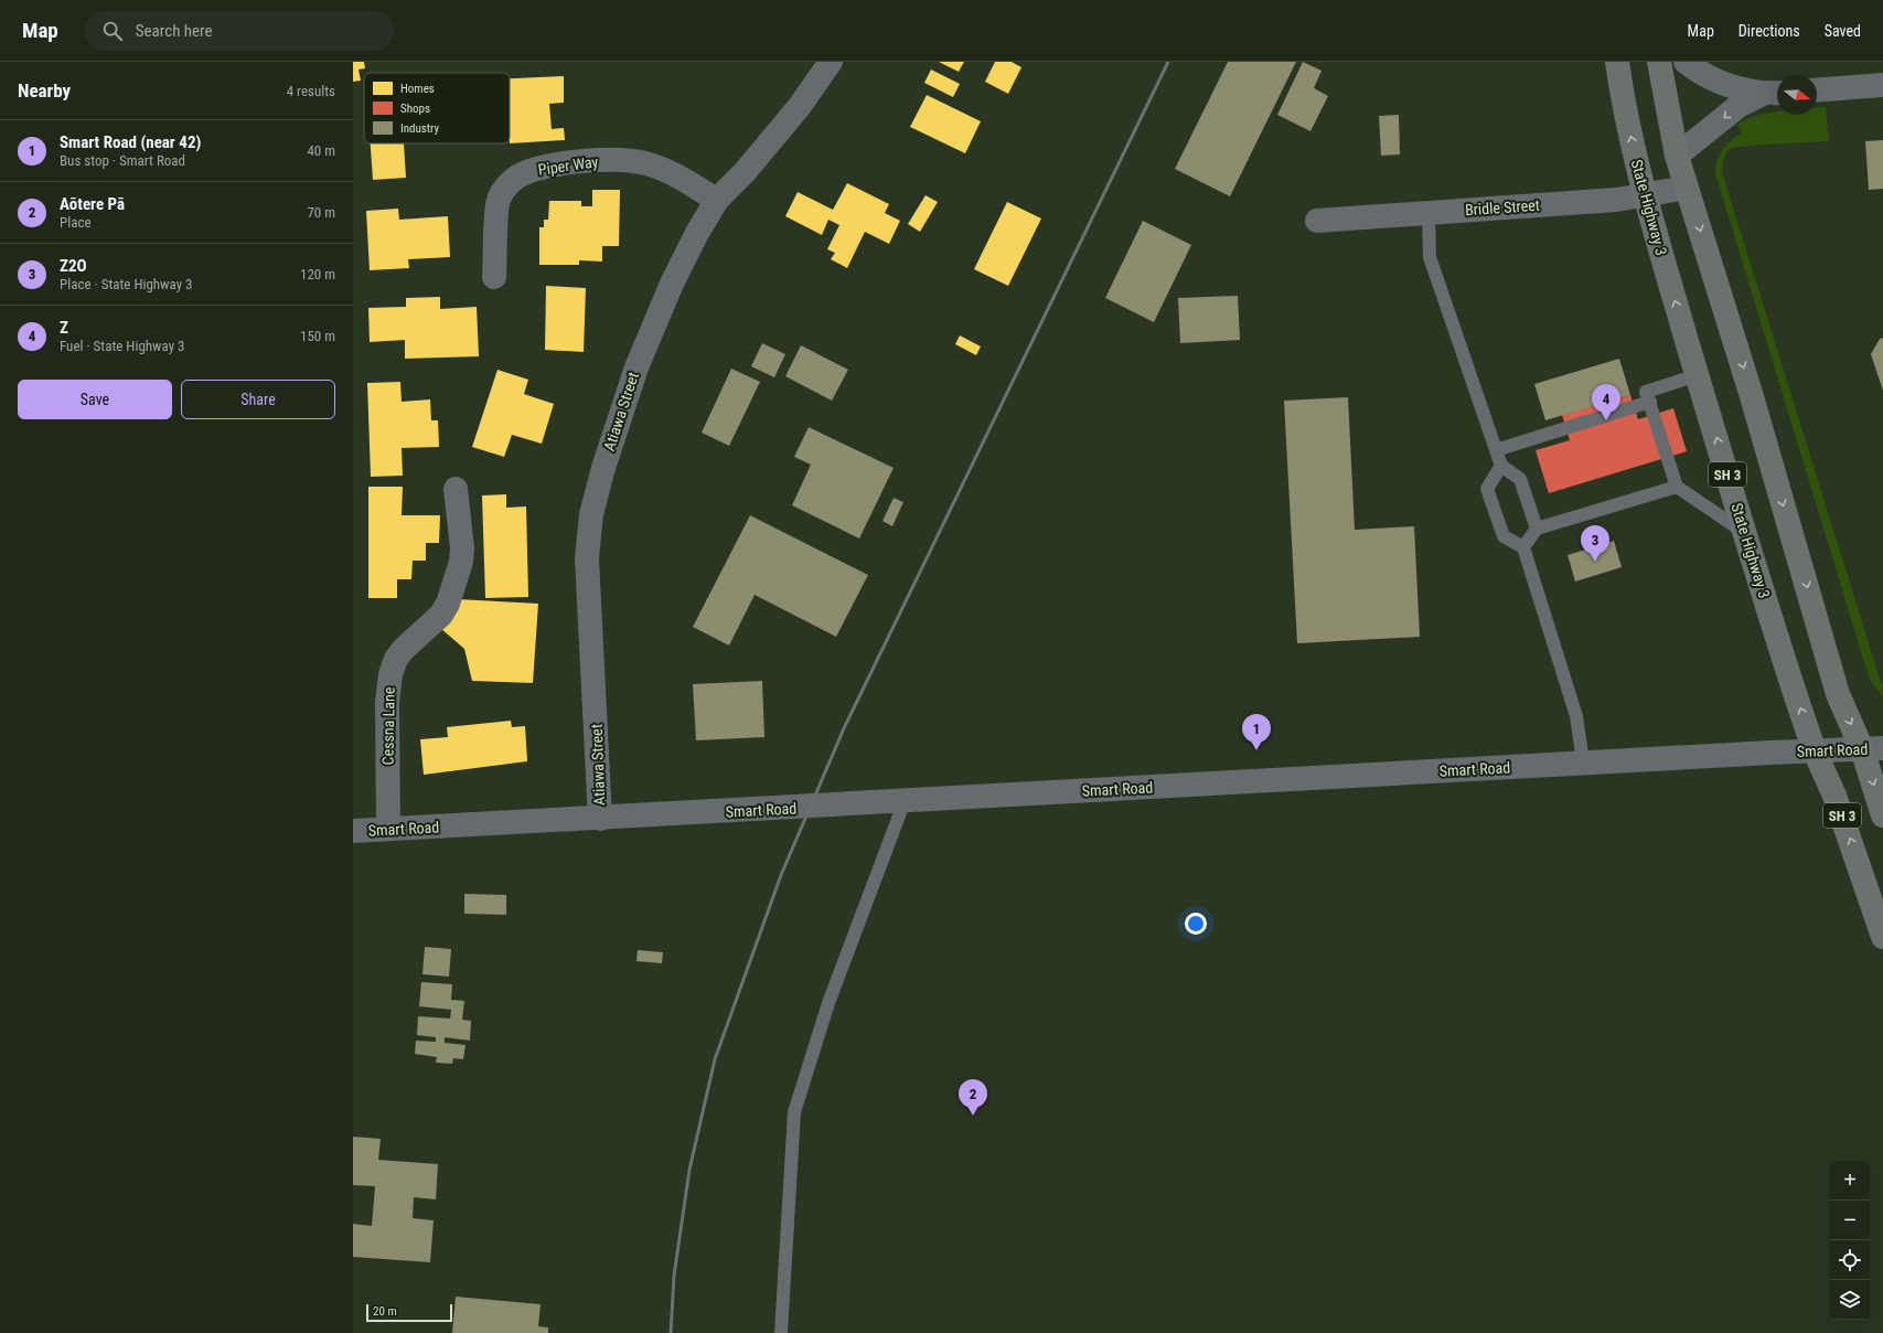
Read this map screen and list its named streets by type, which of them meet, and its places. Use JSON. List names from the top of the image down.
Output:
{
  "streets": {
    "highway": ["State Highway 3", "SH 3"],
    "street": [
      "Piper Way",
      "Bridle Street",
      "Atiawa Street",
      "Cessna Lane",
      "Smart Road"
    ]
  },
  "crossings": [
    ["Piper Way", "Atiawa Street"],
    ["Bridle Street", "State Highway 3"],
    ["Bridle Street", "SH 3"],
    ["State Highway 3", "Smart Road"],
    ["Atiawa Street", "Smart Road"],
    ["SH 3", "Smart Road"],
    ["Cessna Lane", "Smart Road"]
  ],
  "legend": ["Homes", "Shops", "Industry"],
  "scale_bar": "20 m",
  "north": "right",
  "page": {
    "header": "Map",
    "search": "Search here",
    "nav": ["Map", "Directions", "Saved"],
    "heading": ["Nearby", "4 results"],
    "list": [
      {
        "mark": "1",
        "name": "Smart Road (near 42)",
        "note": "Bus stop · Smart Road",
        "value": "40 m"
      },
      {
        "mark": "2",
        "name": "Aōtere Pā",
        "note": "Place",
        "value": "70 m"
      },
      {
        "mark": "3",
        "name": "Z2O",
        "note": "Place · State Highway 3",
        "value": "120 m"
      },
      {
        "mark": "4",
        "name": "Z",
        "note": "Fuel · State Highway 3",
        "value": "150 m"
      }
    ],
    "buttons": ["Save", "Share"],
    "pins": [
      "4",
      "3",
      "1",
      "2"
    ],
    "map_buttons": ["+", "−"],
    "scale": "20 m"
  }
}
